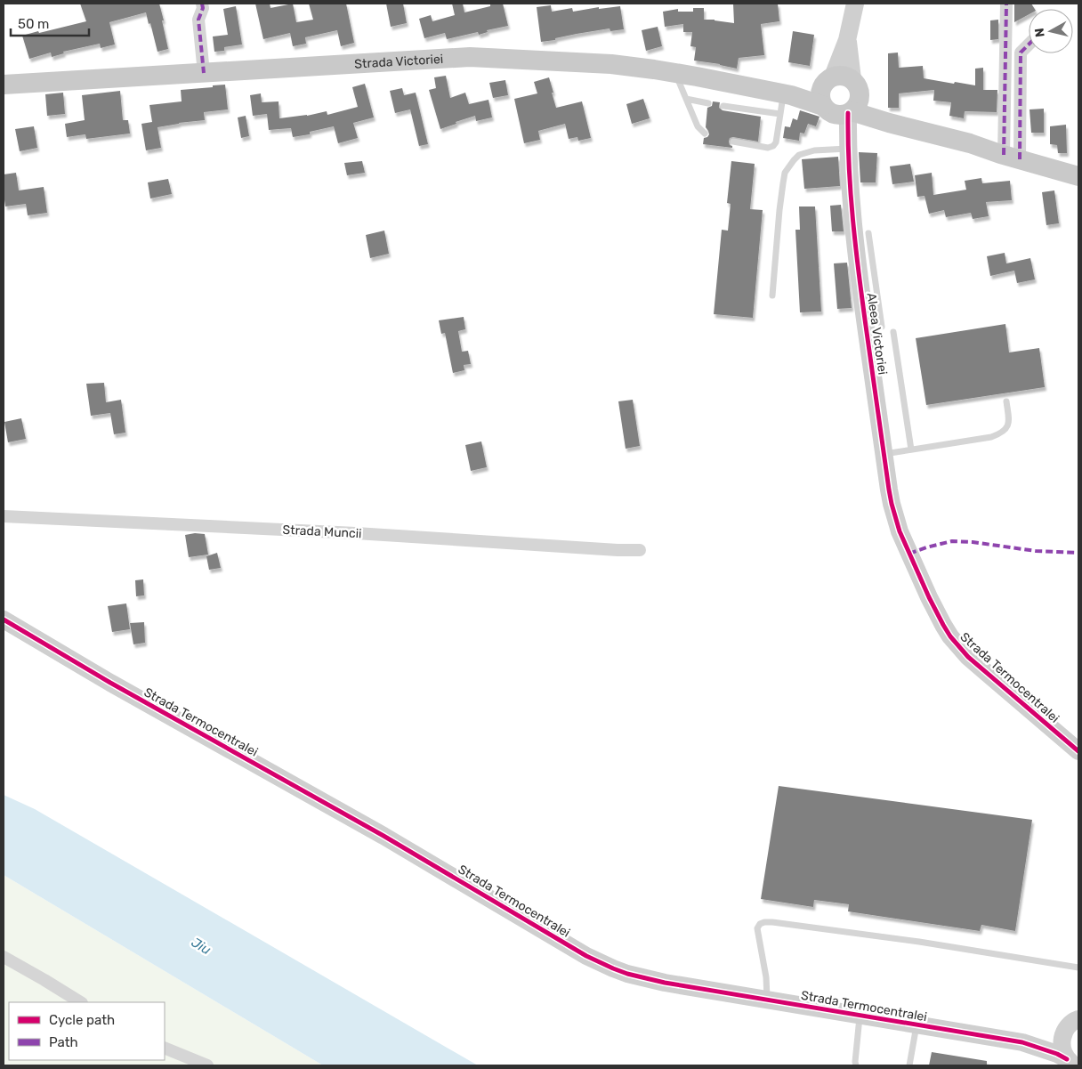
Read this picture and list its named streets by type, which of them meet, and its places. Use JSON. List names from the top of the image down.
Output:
{
  "streets": {
    "main road": ["Strada Victoriei"],
    "street": ["Aleea Victoriei", "Strada Muncii", "Strada Termocentralei"]
  },
  "crossings": [
    ["Strada Victoriei", "Aleea Victoriei"],
    ["Aleea Victoriei", "Strada Termocentralei"]
  ],
  "water": ["Jiu"],
  "legend": ["Cycle path", "Path"],
  "scale_bar": "50 m",
  "north": "left"
}
